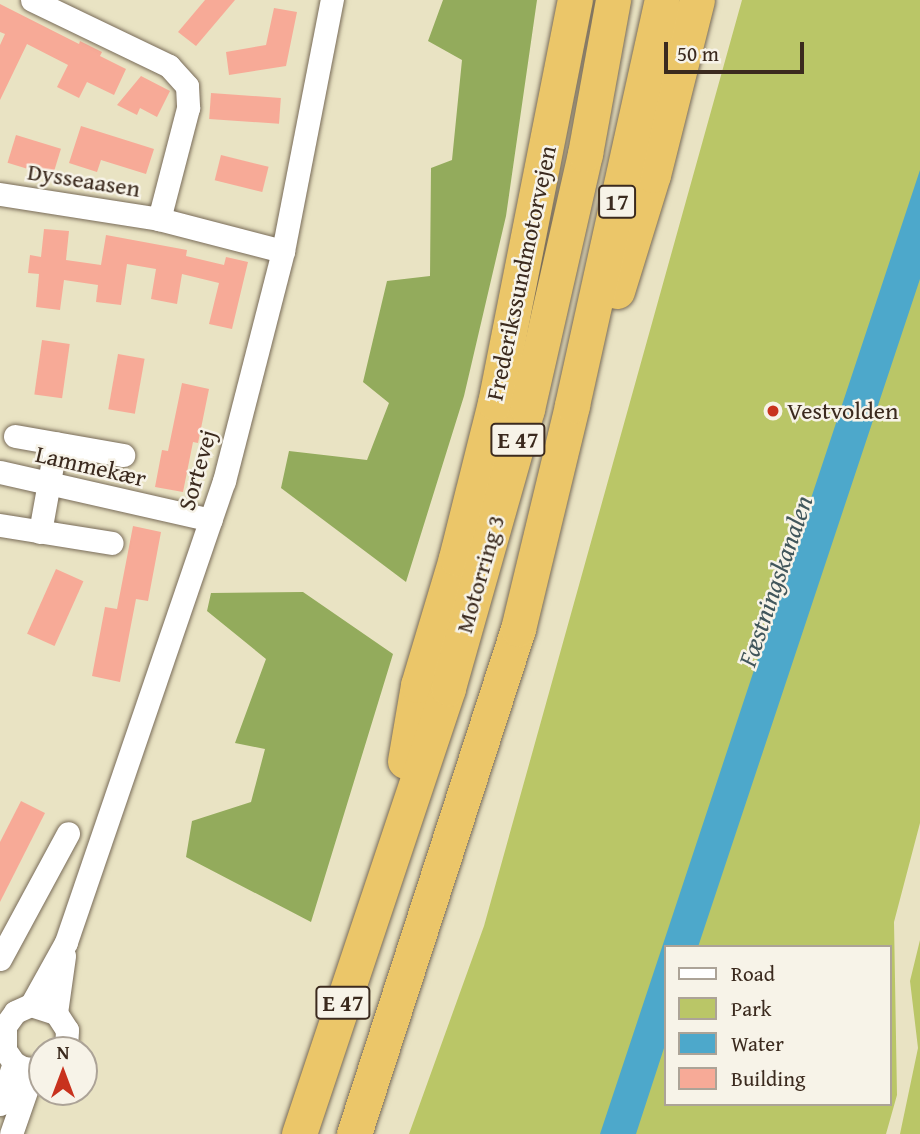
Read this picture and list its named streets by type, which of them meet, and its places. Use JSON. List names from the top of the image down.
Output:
{
  "streets": {
    "highway": [
      "17",
      "Frederikssundmotorvejen",
      "E 47",
      "Motorring 3"
    ],
    "street": ["Dysseaasen", "Lammekær", "Sortevej"]
  },
  "crossings": [
    ["Dysseaasen", "Sortevej"],
    ["17", "E 47"],
    ["17", "Motorring 3"],
    ["Frederikssundmotorvejen", "Motorring 3"],
    ["E 47", "Motorring 3"],
    ["Lammekær", "Sortevej"]
  ],
  "water": ["Fæstningskanalen"],
  "places": ["Vestvolden"],
  "legend": [
    "Road",
    "Park",
    "Water",
    "Building"
  ],
  "scale_bar": "50 m",
  "north": "top"
}
